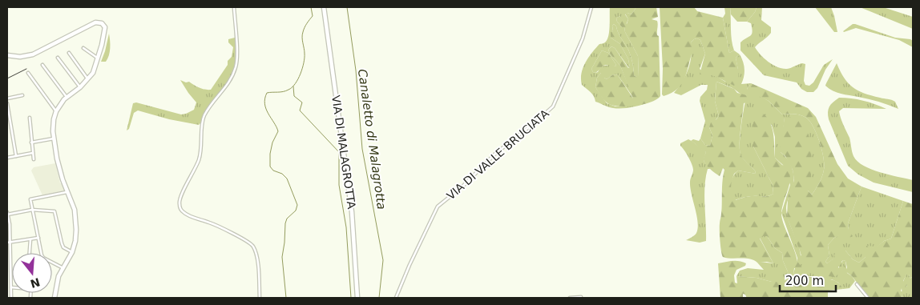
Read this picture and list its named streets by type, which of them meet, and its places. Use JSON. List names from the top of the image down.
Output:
{
  "streets": {
    "street": ["VIA DI MALAGROTTA", "VIA DI VALLE BRUCIATA"]
  },
  "water": ["Canaletto di Malagrotta"],
  "scale_bar": "200 m",
  "north": "bottom"
}
